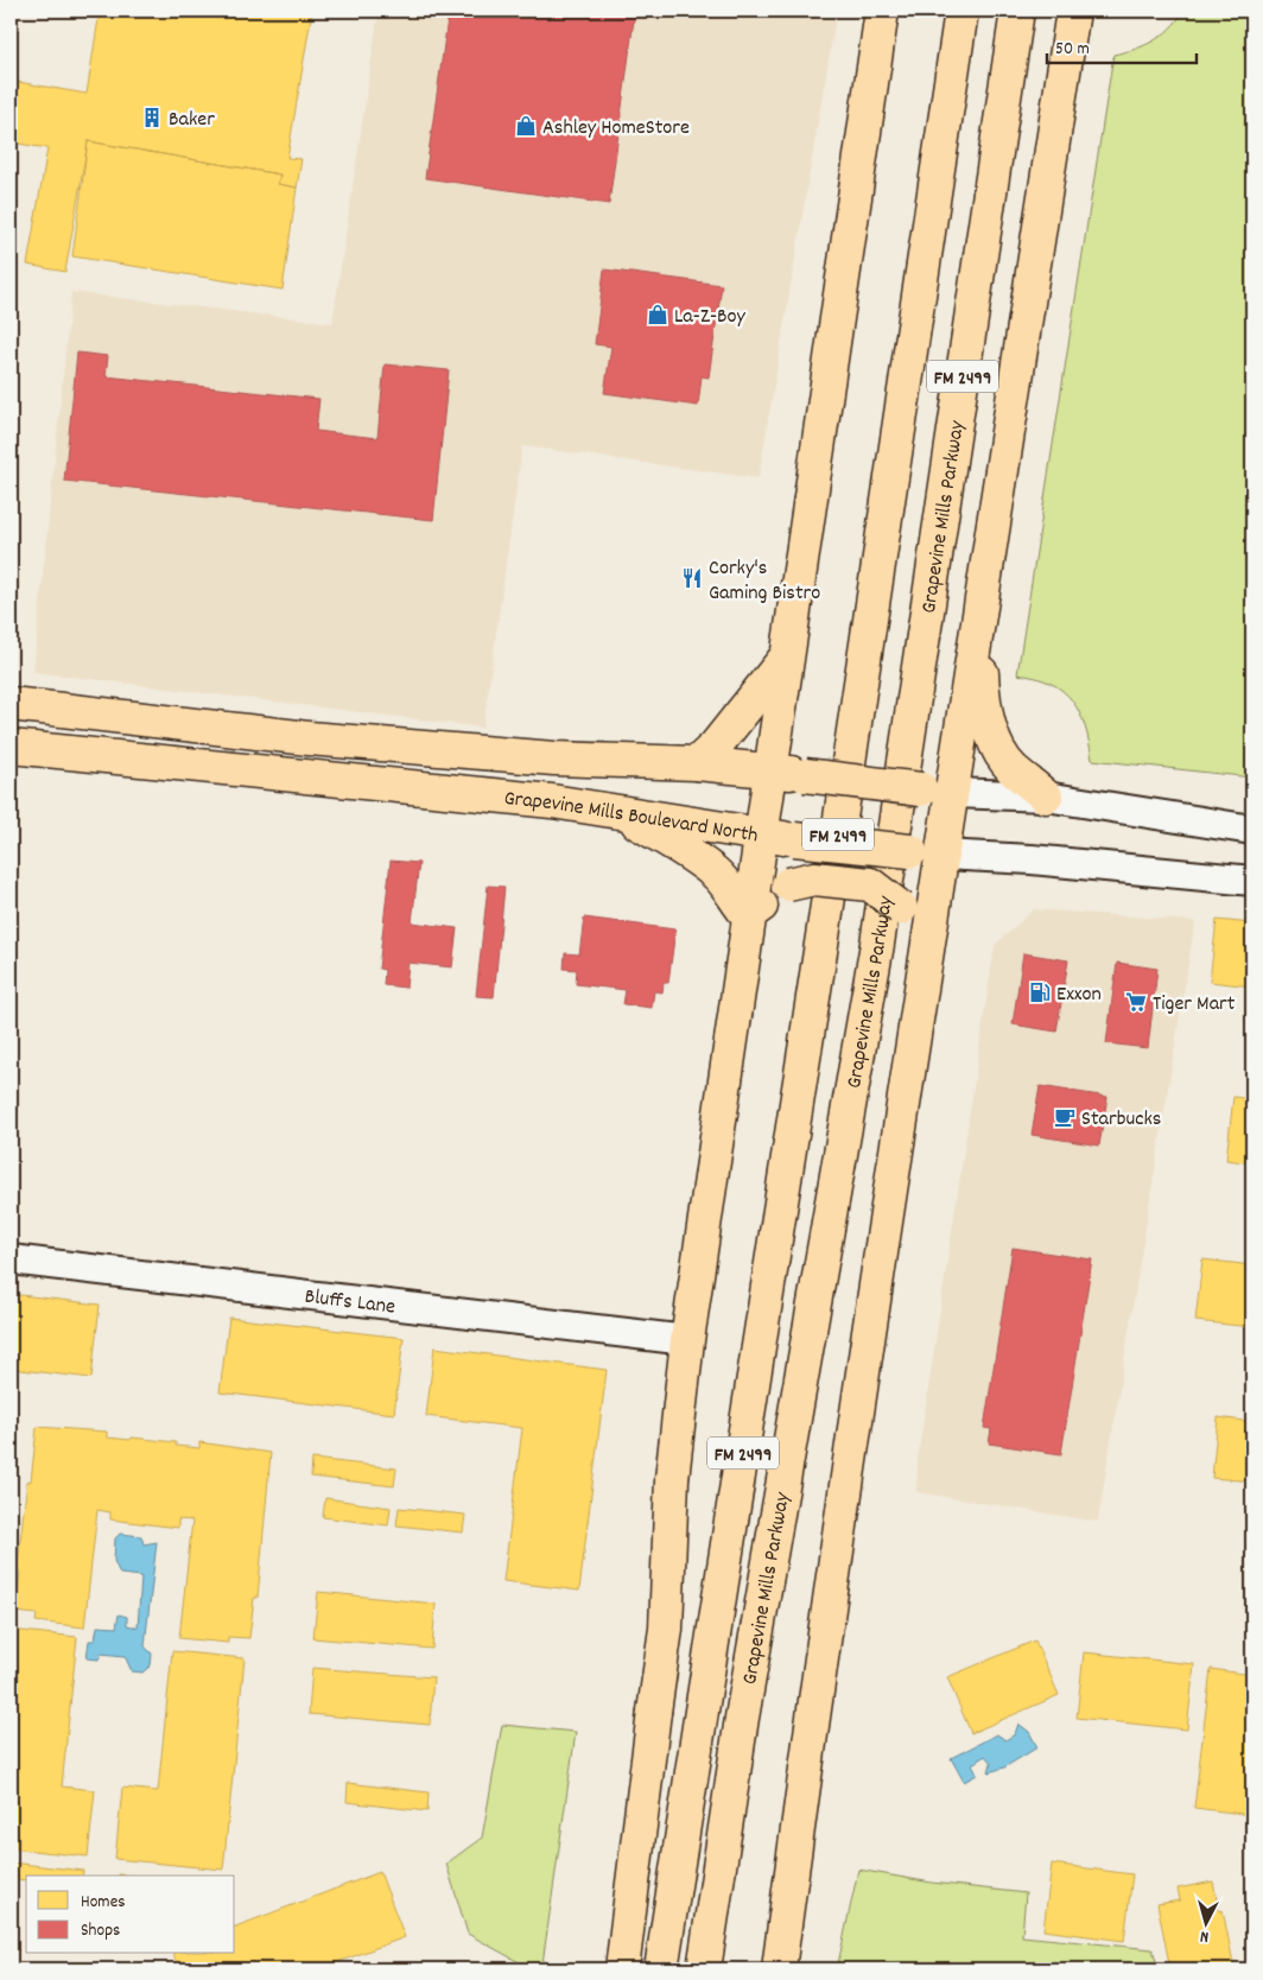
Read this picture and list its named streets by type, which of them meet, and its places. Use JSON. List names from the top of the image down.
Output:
{
  "streets": {
    "main road": ["FM 2499", "Grapevine Mills Parkway", "Grapevine Mills Boulevard North"],
    "street": ["Bluffs Lane"]
  },
  "places": {
    "building": ["Baker"],
    "shop": ["Ashley HomeStore", "La-Z-Boy"],
    "restaurant": ["Corky's Gaming Bistro"],
    "fuel station": ["Exxon"],
    "supermarket": ["Tiger Mart"],
    "cafe": ["Starbucks"]
  },
  "legend": ["Homes", "Shops"],
  "scale_bar": "50 m",
  "north": "bottom"
}
